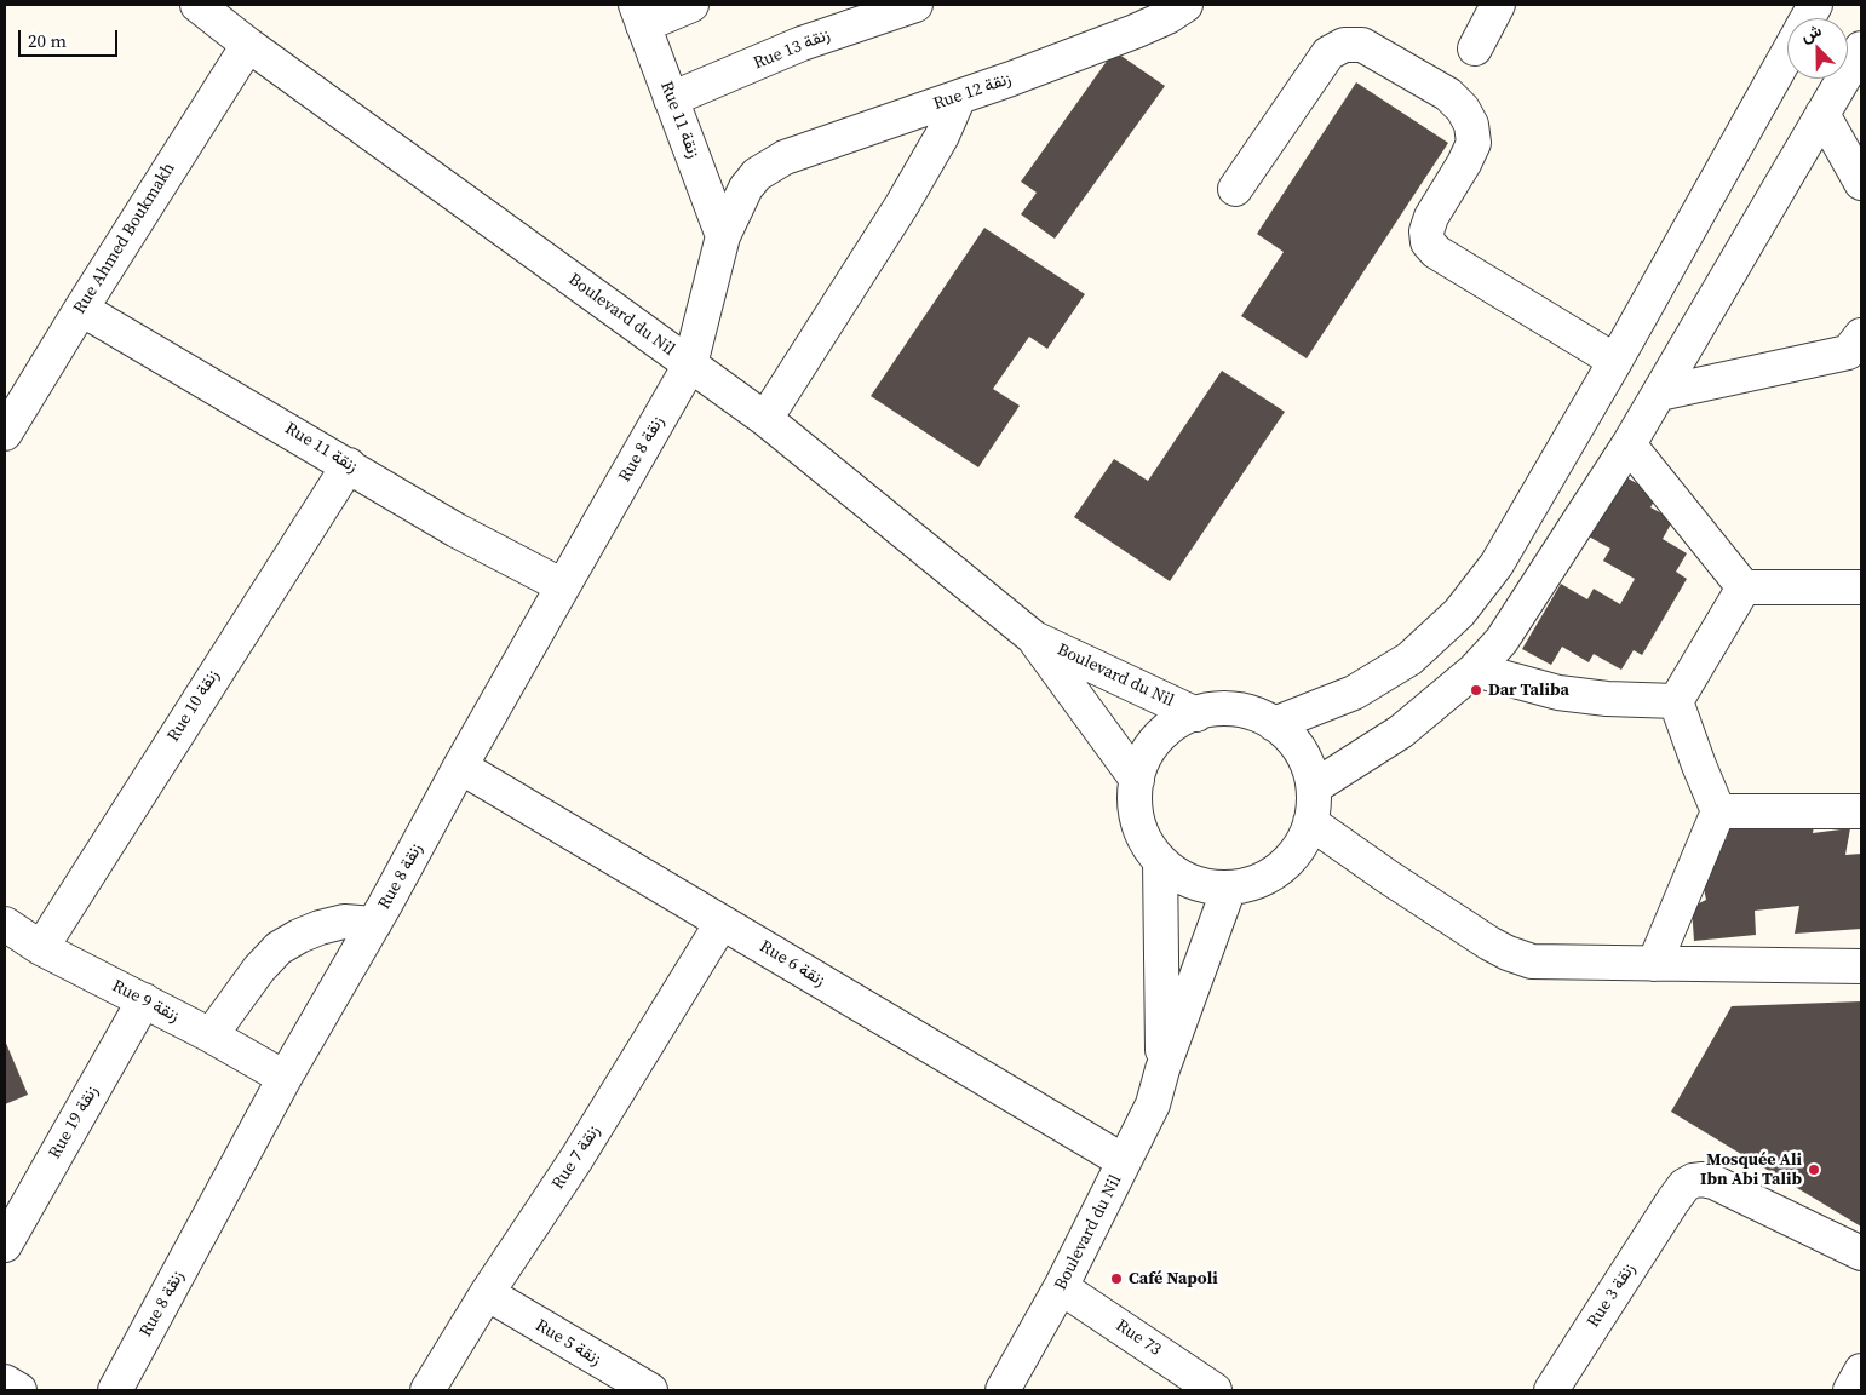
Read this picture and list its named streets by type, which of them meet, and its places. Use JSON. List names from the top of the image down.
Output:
{
  "streets": {
    "street": [
      "Rue 13 زنقة",
      "Rue 12 زنقة",
      "Rue 11 زنقة",
      "Rue Ahmed Boukmakh",
      "Boulevard du Nil",
      "Rue 8 زنقة",
      "Rue 10 زنقة",
      "Rue 6 زنقة",
      "Rue 9 زنقة",
      "Rue 19 زنقة",
      "Rue 7 زنقة",
      "Rue 3 زنقة",
      "Rue 73",
      "Rue 5 زنقة"
    ]
  },
  "crossings": [
    ["Rue 13 زنقة", "Rue 11 زنقة"],
    ["Rue 12 زنقة", "Rue 8 زنقة"],
    ["Rue 11 زنقة", "Rue Ahmed Boukmakh"],
    ["Rue 11 زنقة", "Rue 8 زنقة"],
    ["Rue 11 زنقة", "Rue 10 زنقة"],
    ["Rue Ahmed Boukmakh", "Boulevard du Nil"],
    ["Boulevard du Nil", "Rue 8 زنقة"],
    ["Boulevard du Nil", "Rue 6 زنقة"],
    ["Boulevard du Nil", "Rue 73"],
    ["Rue 8 زنقة", "Rue 6 زنقة"],
    ["Rue 8 زنقة", "Rue 9 زنقة"],
    ["Rue 10 زنقة", "Rue 9 زنقة"],
    ["Rue 6 زنقة", "Rue 7 زنقة"],
    ["Rue 9 زنقة", "Rue 19 زنقة"],
    ["Rue 7 زنقة", "Rue 5 زنقة"]
  ],
  "places": ["Dar Taliba", "Mosquée Ali Ibn Abi Talib", "Café Napoli"],
  "scale_bar": "20 m",
  "north": "top left"
}
